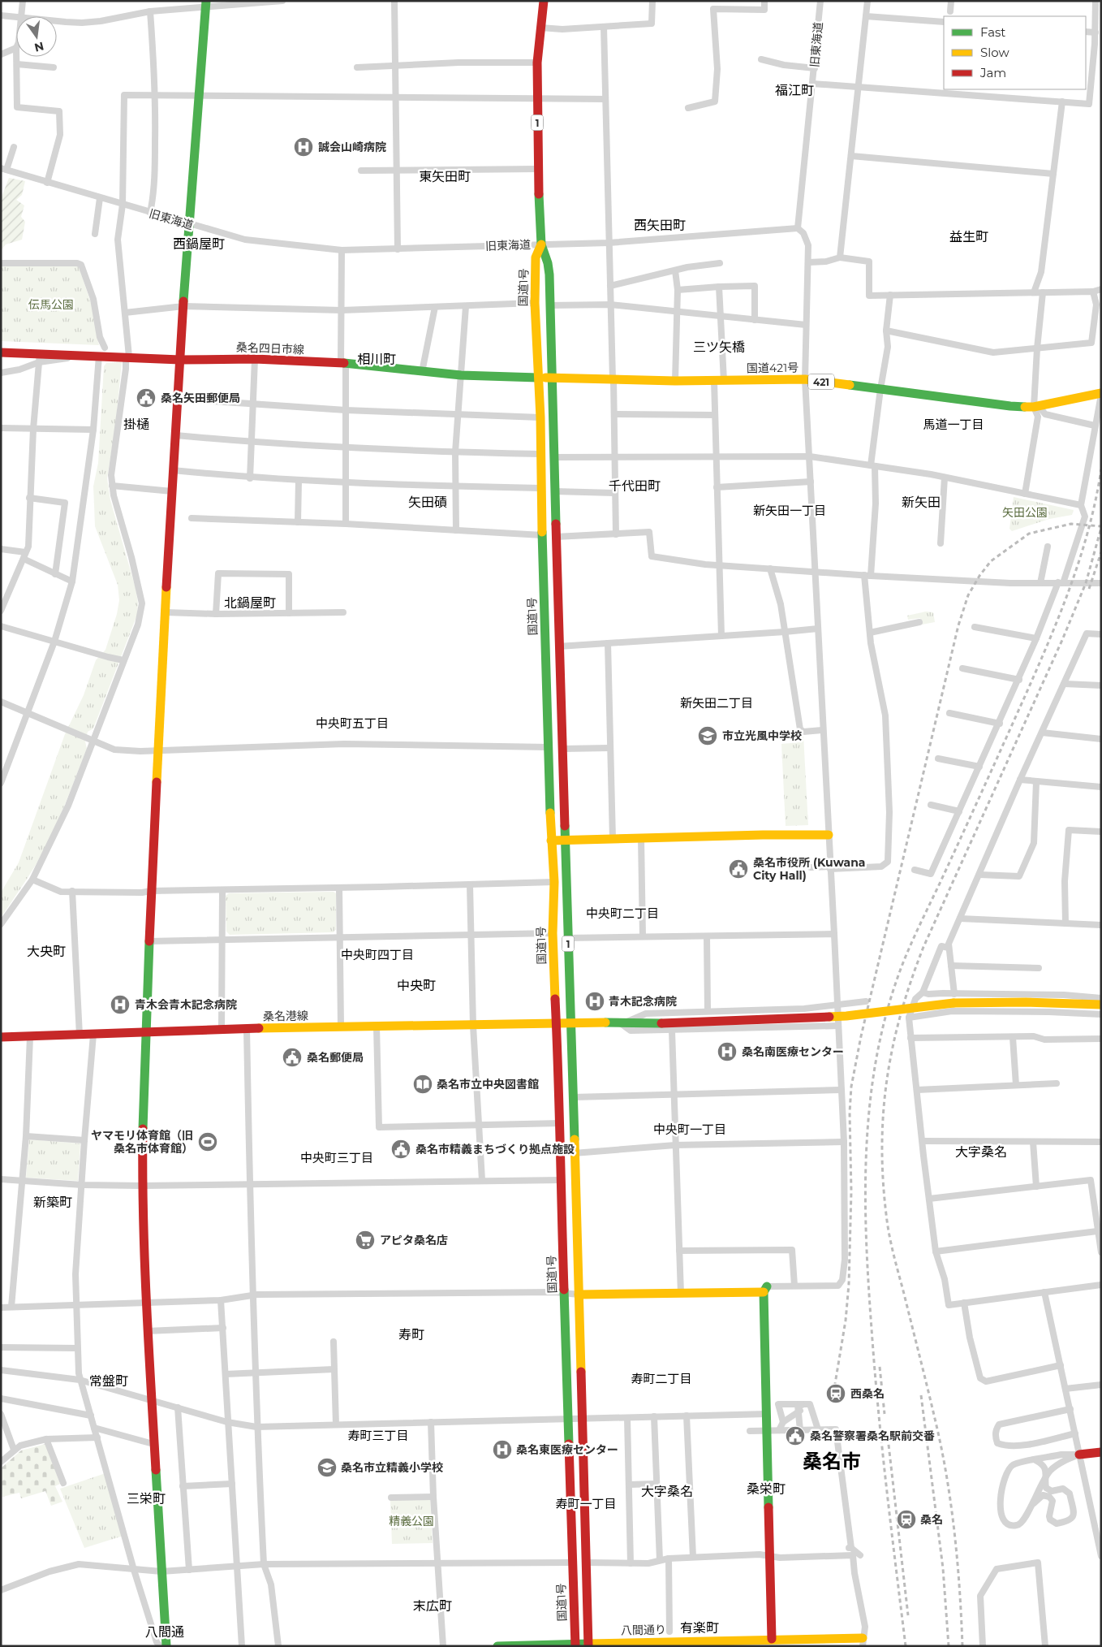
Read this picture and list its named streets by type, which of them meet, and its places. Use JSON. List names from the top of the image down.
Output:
{
  "streets": {
    "main road": [
      "1",
      "国道1号",
      "桑名四日市線",
      "国道421号",
      "421",
      "桑名港線",
      "八間通り"
    ],
    "street": ["旧東海道"]
  },
  "crossings": [
    ["旧東海道", "国道1号"],
    ["国道1号", "桑名四日市線"],
    ["国道1号", "国道421号"],
    ["国道1号", "桑名港線"],
    ["国道1号", "八間通り"],
    ["桑名四日市線", "国道421号"]
  ],
  "districts": [
    "福江町",
    "東矢田町",
    "西矢田町",
    "益生町",
    "西鍋屋町",
    "三ツ矢橋",
    "相川町",
    "掛樋",
    "馬道一丁目",
    "千代田町",
    "矢田磧",
    "新矢田",
    "新矢田一丁目",
    "北鍋屋町",
    "新矢田二丁目",
    "中央町五丁目",
    "中央町二丁目",
    "大央町",
    "中央町四丁目",
    "中央町",
    "中央町一丁目",
    "大字桑名",
    "中央町三丁目",
    "新築町",
    "寿町",
    "寿町二丁目",
    "常盤町",
    "寿町三丁目",
    "桑名市",
    "桑栄町",
    "大字桑名",
    "三栄町",
    "寿町一丁目",
    "末広町",
    "有楽町",
    "八間通"
  ],
  "parks": ["伝馬公園", "矢田公園", "精義公園"],
  "places": {
    "hospital": [
      "誠会山崎病院",
      "青木記念病院",
      "青木会青木記念病院",
      "桑名南医療センター",
      "桑名東医療センター"
    ],
    "public building": [
      "桑名矢田郵便局",
      "桑名市役所 (Kuwana City Hall)",
      "桑名郵便局",
      "桑名市精義まちづくり拠点施設",
      "桑名警察署桑名駅前交番"
    ],
    "school or university": ["市立光風中学校", "桑名市立精義小学校"],
    "library": ["桑名市立中央図書館"],
    "sports": ["ヤマモリ体育館（旧 桑名市体育館）"],
    "supermarket": ["アピタ桑名店"],
    "station": ["西桑名", "桑名"]
  },
  "legend": ["Fast", "Slow", "Jam"],
  "north": "bottom"
}
